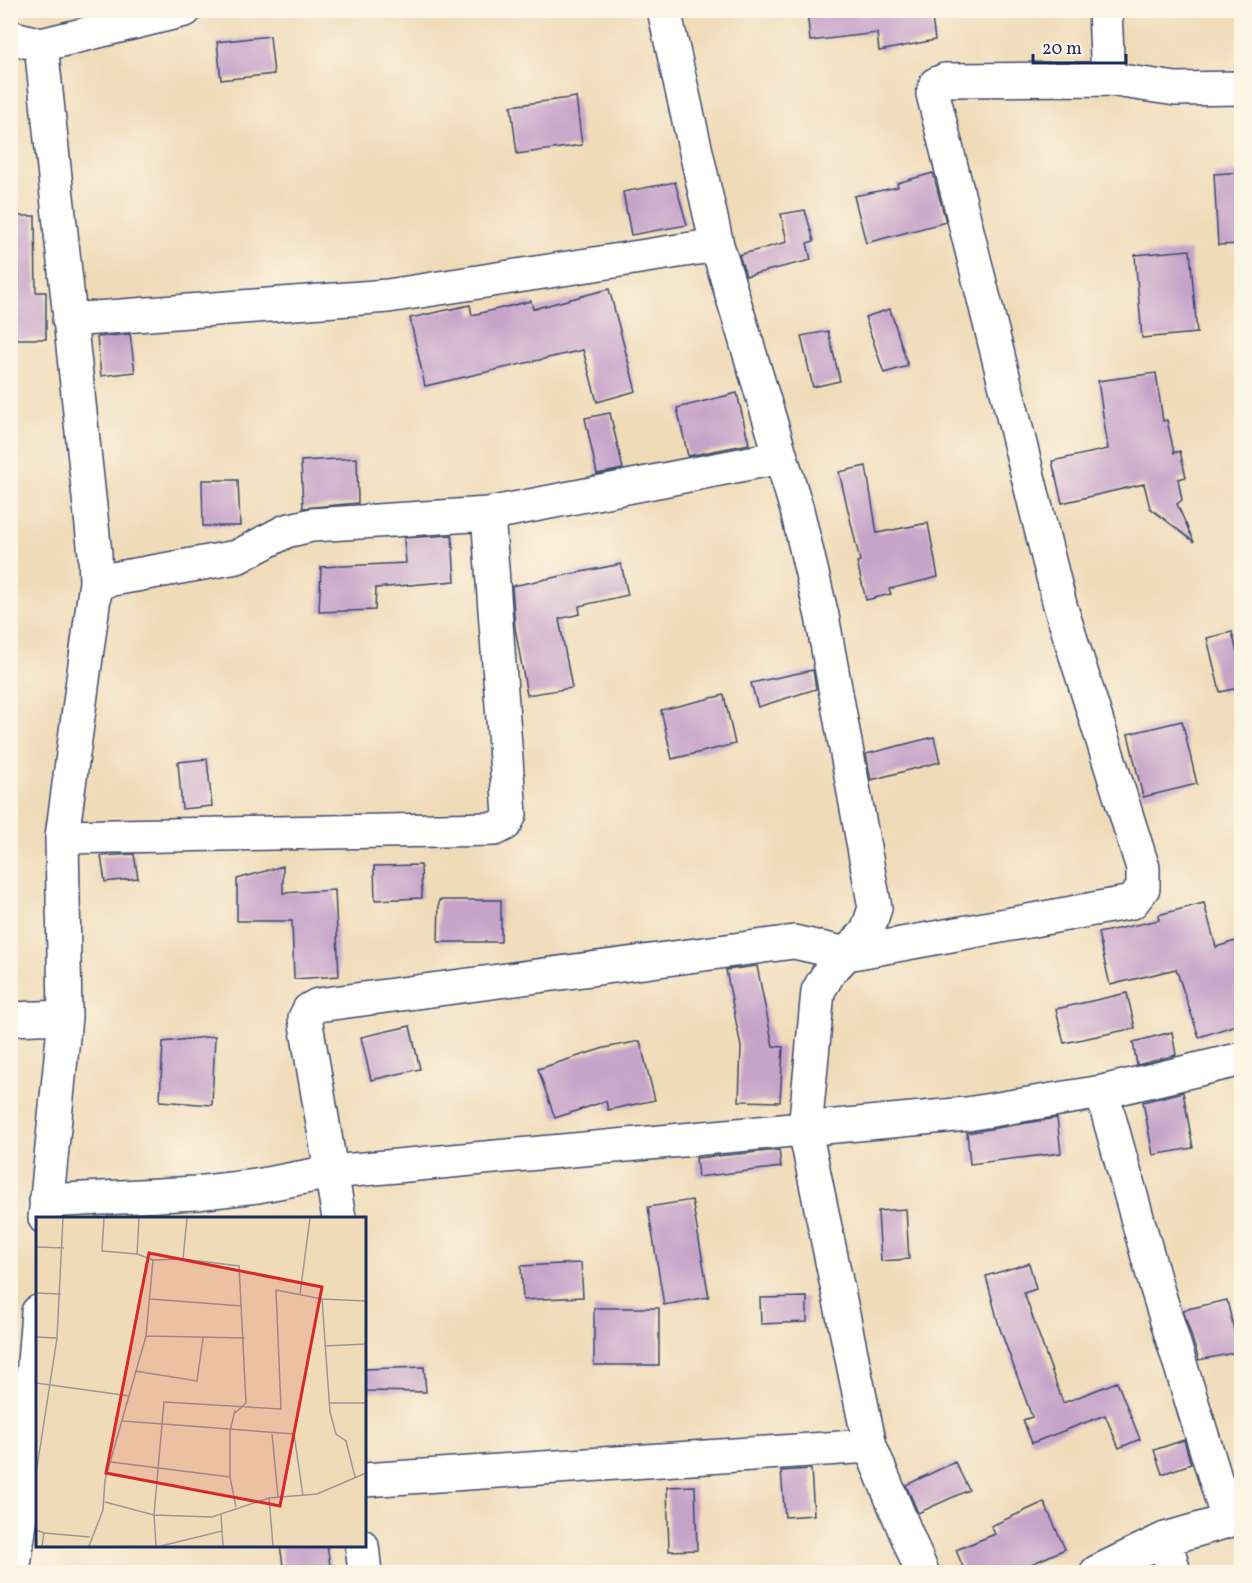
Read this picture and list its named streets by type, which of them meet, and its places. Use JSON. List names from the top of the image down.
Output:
{
  "scale_bar": "20 m"
}
